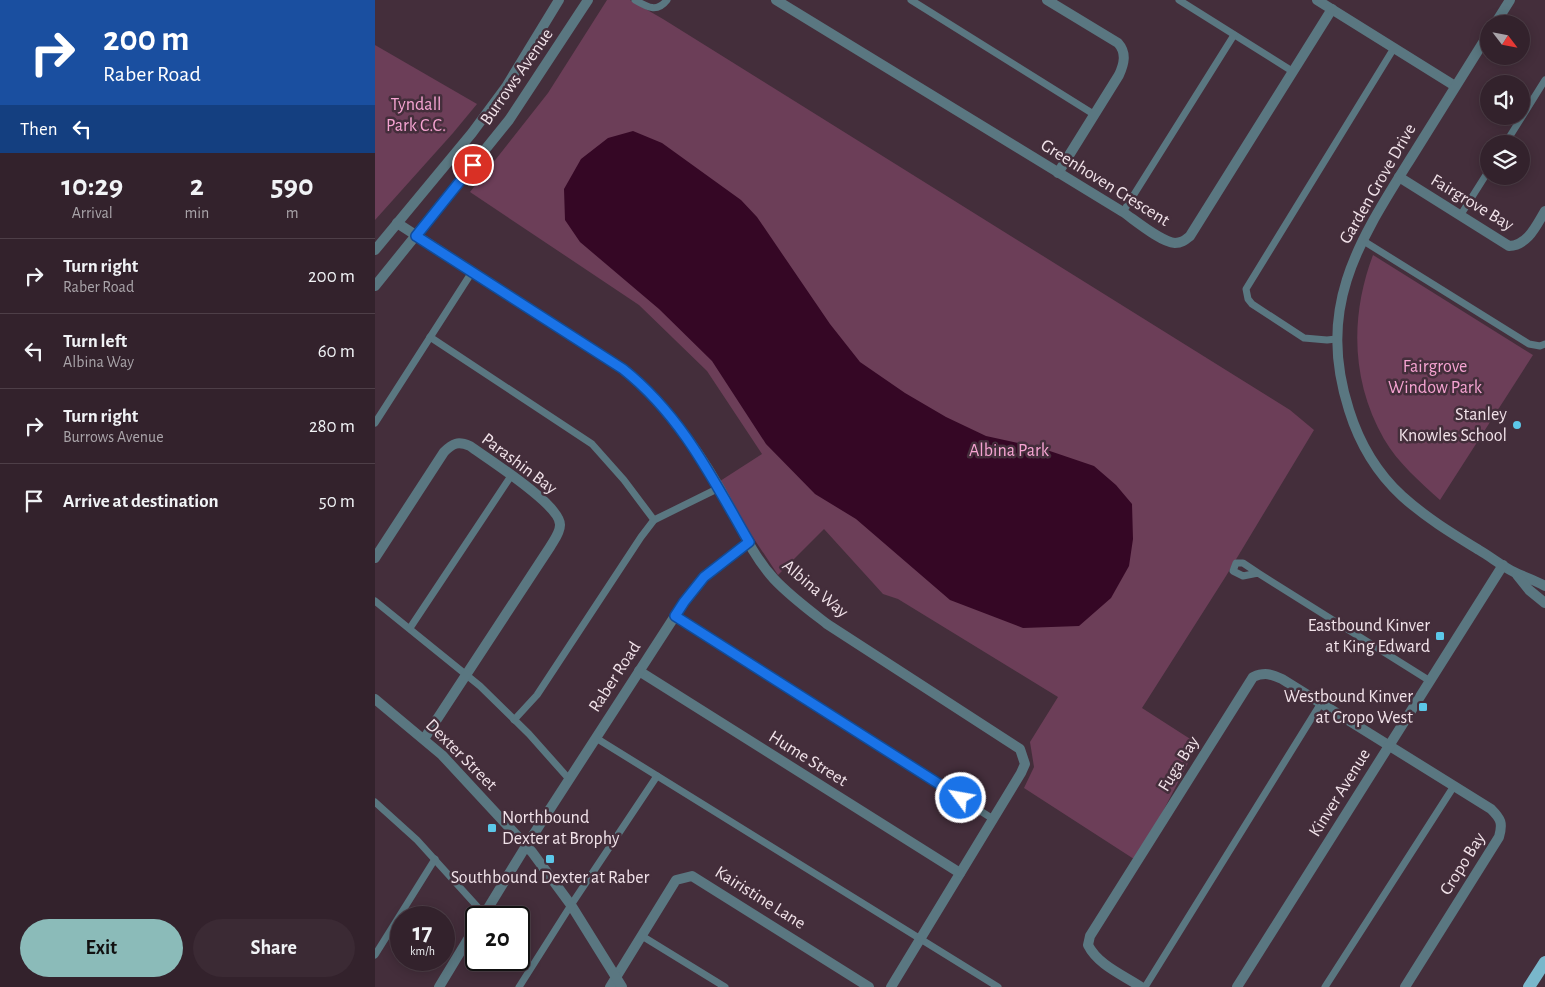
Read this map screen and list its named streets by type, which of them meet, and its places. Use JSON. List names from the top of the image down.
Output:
{
  "streets": {
    "street": [
      "Burrows Avenue",
      "Greenhoven Crescent",
      "Garden Grove Drive",
      "Fairgrove Bay",
      "Parashin Bay",
      "Albina Way",
      "Raber Road",
      "Dexter Street",
      "Hume Street",
      "Fuga Bay",
      "Kinver Avenue",
      "Cropo Bay",
      "Kairistine Lane"
    ]
  },
  "crossings": [
    ["Burrows Avenue", "Albina Way"],
    ["Garden Grove Drive", "Fairgrove Bay"],
    ["Garden Grove Drive", "Kinver Avenue"],
    ["Parashin Bay", "Dexter Street"],
    ["Albina Way", "Raber Road"],
    ["Albina Way", "Hume Street"],
    ["Raber Road", "Dexter Street"],
    ["Raber Road", "Hume Street"],
    ["Dexter Street", "Kairistine Lane"],
    ["Fuga Bay", "Kinver Avenue"],
    ["Fuga Bay", "Cropo Bay"],
    ["Kinver Avenue", "Cropo Bay"]
  ],
  "parks": ["Tyndall Park C.C.", "Fairgrove Window Park", "Albina Park"],
  "places": {
    "other": ["Stanley Knowles School"],
    "transit": [
      "Eastbound Kinver at King Edward",
      "Westbound Kinver at Cropo West",
      "Northbound Dexter at Brophy",
      "Southbound Dexter at Raber"
    ]
  },
  "north": "bottom right",
  "page": {
    "turn": ["200 m", "Raber Road"],
    "then": "Then",
    "eta": [
      "10:29",
      "Arrival",
      "2",
      "min",
      "590",
      "m"
    ],
    "list": [
      {
        "name": "Turn right",
        "note": "Raber Road",
        "value": "200 m"
      },
      {
        "name": "Turn left",
        "note": "Albina Way",
        "value": "60 m"
      },
      {
        "name": "Turn right",
        "note": "Burrows Avenue",
        "value": "280 m"
      },
      {
        "name": "Arrive at destination",
        "value": "50 m"
      }
    ],
    "speed": "17 km/h",
    "limit": "20",
    "buttons": ["Exit", "Share"]
  }
}
